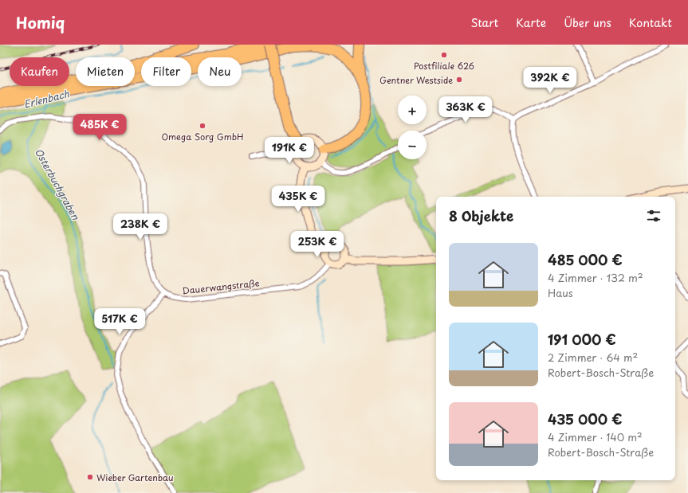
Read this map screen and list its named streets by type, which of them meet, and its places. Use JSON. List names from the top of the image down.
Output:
{
  "streets": {
    "street": ["Dauerwangstraße"]
  },
  "water": ["Erlenbach", "Osterbuchgraben"],
  "places": [
    "Postfiliale 626",
    "Gentner Westside",
    "Omega Sorg GmbH",
    "Wieber Gartenbau"
  ],
  "page": {
    "header": "Homiq",
    "nav": [
      "Start",
      "Karte",
      "Über uns",
      "Kontakt"
    ],
    "chip": [
      "Kaufen",
      "Mieten",
      "Filter",
      "Neu"
    ],
    "price": [
      "392K €",
      "363K €",
      "485K €",
      "191K €",
      "435K €",
      "238K €",
      "253K €",
      "517K €"
    ],
    "map_buttons": ["+", "−"],
    "heading": "8 Objekte",
    "list": [
      {
        "name": "485 000 €",
        "note": "4 Zimmer · 132 m² · Haus"
      },
      {
        "name": "191 000 €",
        "note": "2 Zimmer · 64 m² · Robert-Bosch-Straße"
      },
      {
        "name": "435 000 €",
        "note": "4 Zimmer · 140 m² · Robert-Bosch-Straße"
      }
    ]
  }
}
